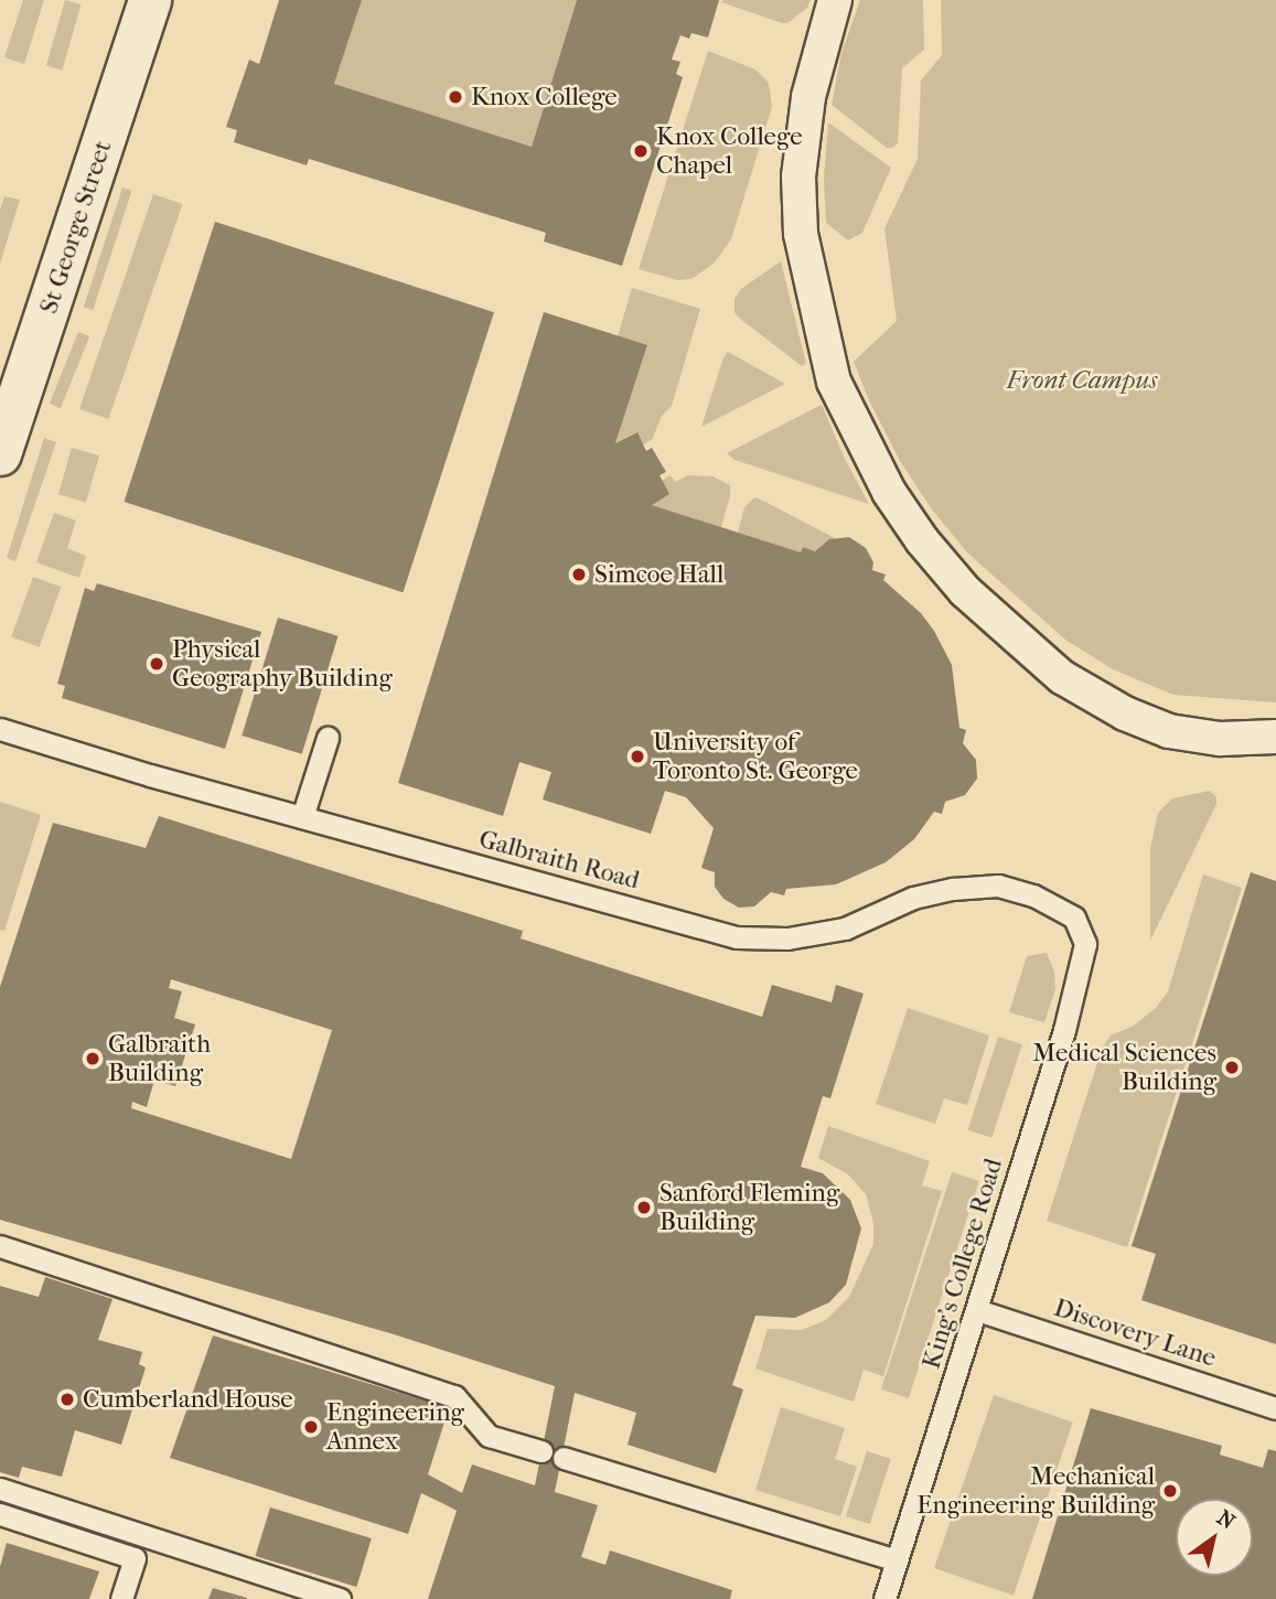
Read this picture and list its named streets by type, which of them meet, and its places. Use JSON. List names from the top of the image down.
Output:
{
  "streets": {
    "street": ["St George Street"],
    "lane": ["Galbraith Road", "King's College Road", "Discovery Lane"]
  },
  "crossings": [
    ["Galbraith Road", "King's College Road"],
    ["King's College Road", "Discovery Lane"]
  ],
  "parks": ["Front Campus"],
  "places": [
    "Knox College",
    "Knox College Chapel",
    "Simcoe Hall",
    "Physical Geography Building",
    "University of Toronto St. George",
    "Galbraith Building",
    "Medical Sciences Building",
    "Sanford Fleming Building",
    "Cumberland House",
    "Engineering Annex",
    "Mechanical Engineering Building"
  ],
  "north": "top right"
}
